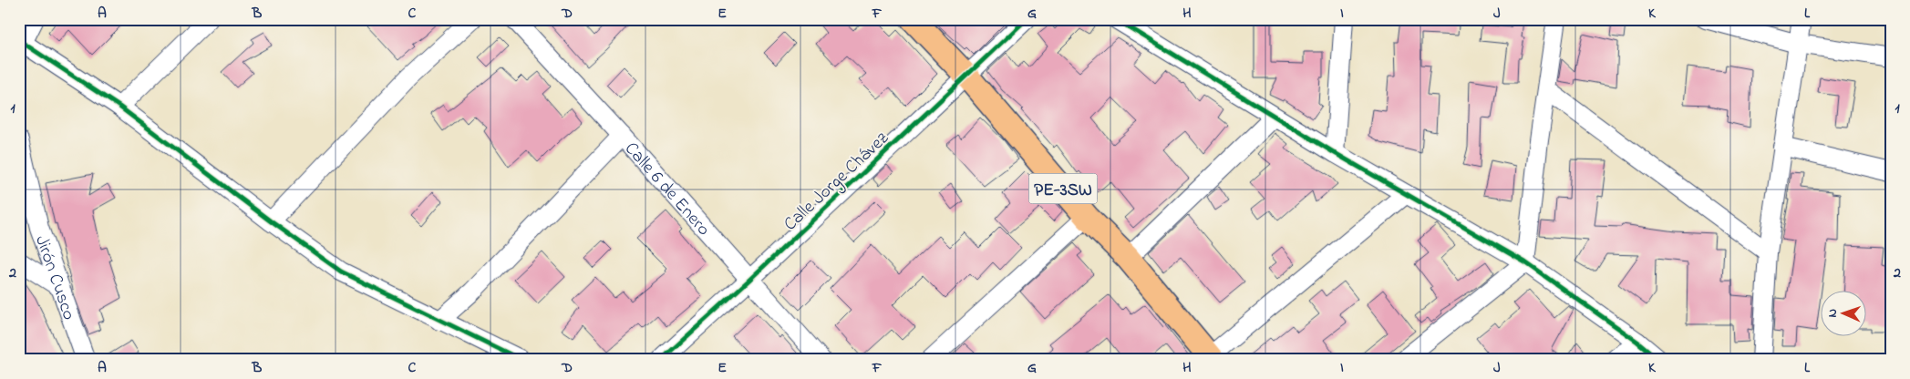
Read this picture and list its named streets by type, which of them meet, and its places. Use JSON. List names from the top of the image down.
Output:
{
  "streets": {
    "main road": ["PE-3SW"],
    "street": ["Calle Jorge Chávez", "Calle 6 de Enero", "Jirón Cusco"]
  },
  "crossings": [
    ["Calle Jorge Chávez", "Calle 6 de Enero"],
    ["Calle Jorge Chávez", "PE-3SW"]
  ],
  "north": "left",
  "grid": {
    "columns": [
      "A",
      "B",
      "C",
      "D",
      "E",
      "F",
      "G",
      "H",
      "I",
      "J",
      "K",
      "L"
    ],
    "rows": ["1", "2"]
  }
}
